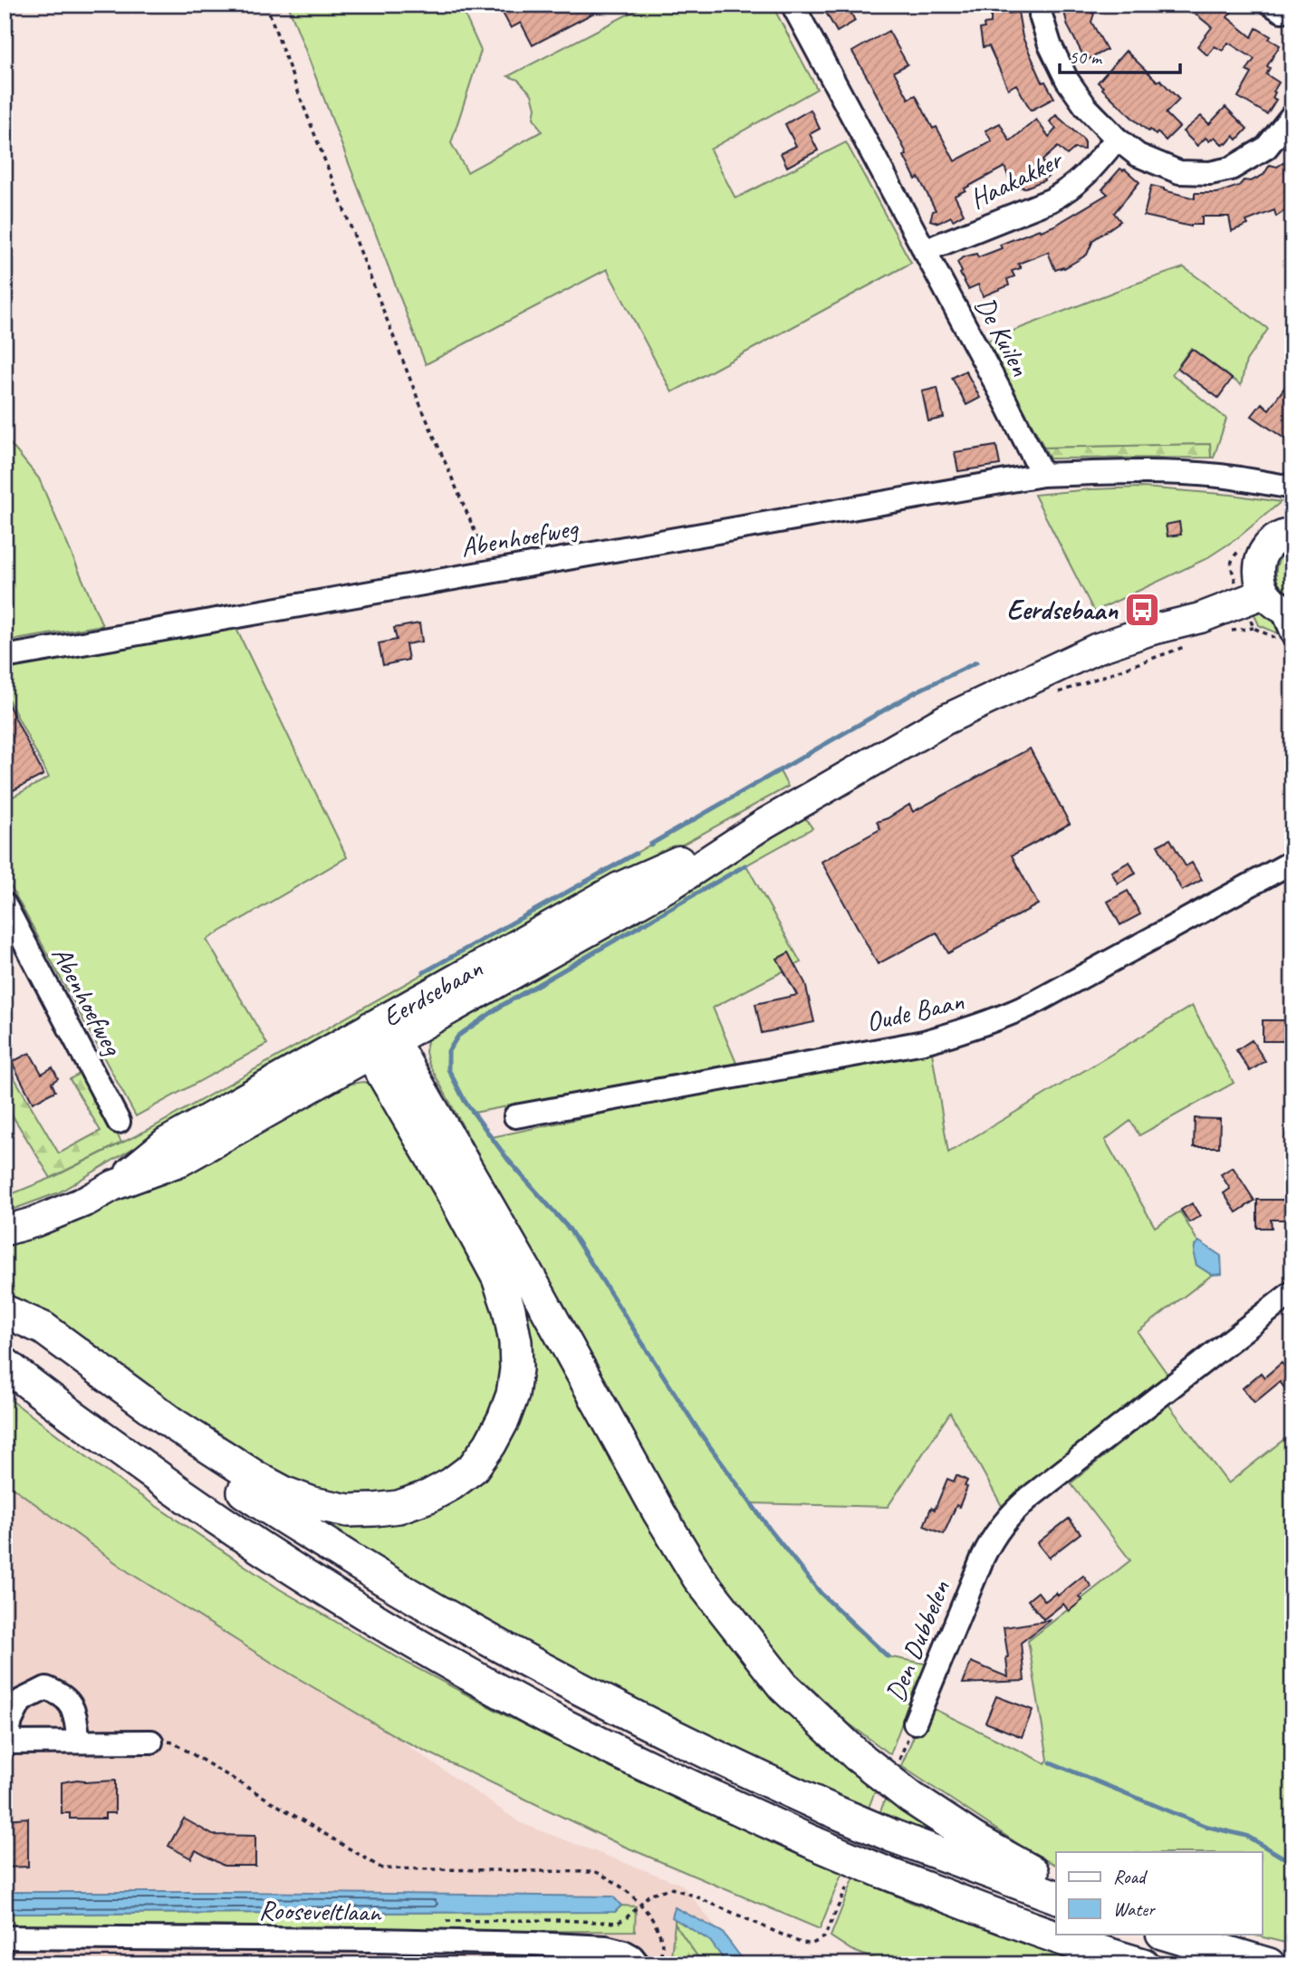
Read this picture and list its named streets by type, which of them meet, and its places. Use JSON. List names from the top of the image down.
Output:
{
  "streets": {
    "main road": ["Eerdsebaan"],
    "street": [
      "Haakakker",
      "De Kuilen",
      "Abenhoefweg",
      "Oude Baan",
      "Den Dubbelen",
      "Rooseveltlaan"
    ]
  },
  "crossings": [
    ["Haakakker", "De Kuilen"],
    ["De Kuilen", "Abenhoefweg"]
  ],
  "places": {
    "bus stop": ["Eerdsebaan"]
  },
  "legend": ["Road", "Water"],
  "scale_bar": "50 m"
}
